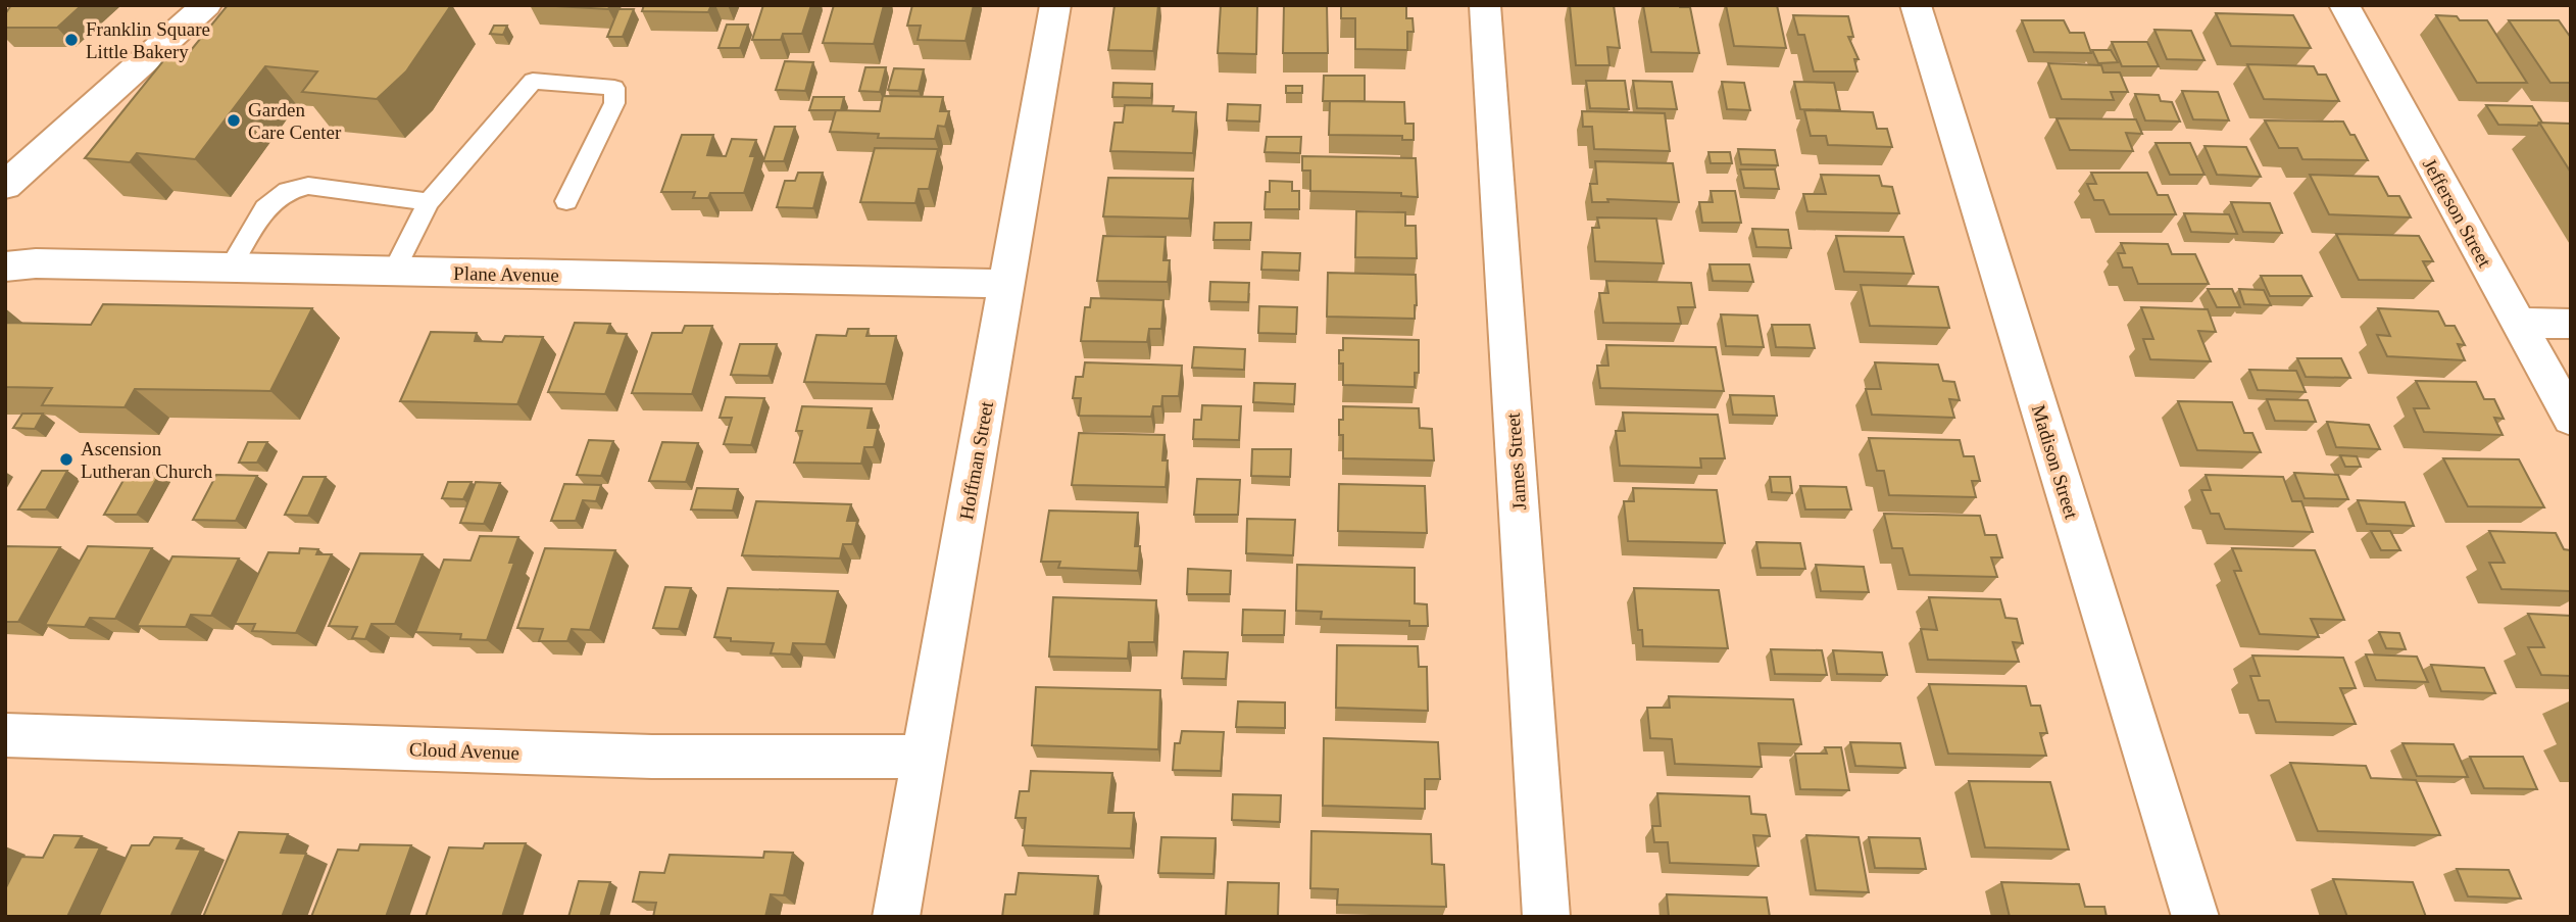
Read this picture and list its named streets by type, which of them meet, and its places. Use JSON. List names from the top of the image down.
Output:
{
  "streets": {
    "street": [
      "Jefferson Street",
      "Plane Avenue",
      "Hoffman Street",
      "James Street",
      "Madison Street",
      "Cloud Avenue"
    ]
  },
  "crossings": [
    ["Plane Avenue", "Hoffman Street"],
    ["Hoffman Street", "Cloud Avenue"]
  ],
  "places": ["Franklin Square Little Bakery", "Garden Care Center", "Ascension Lutheran Church"]
}
